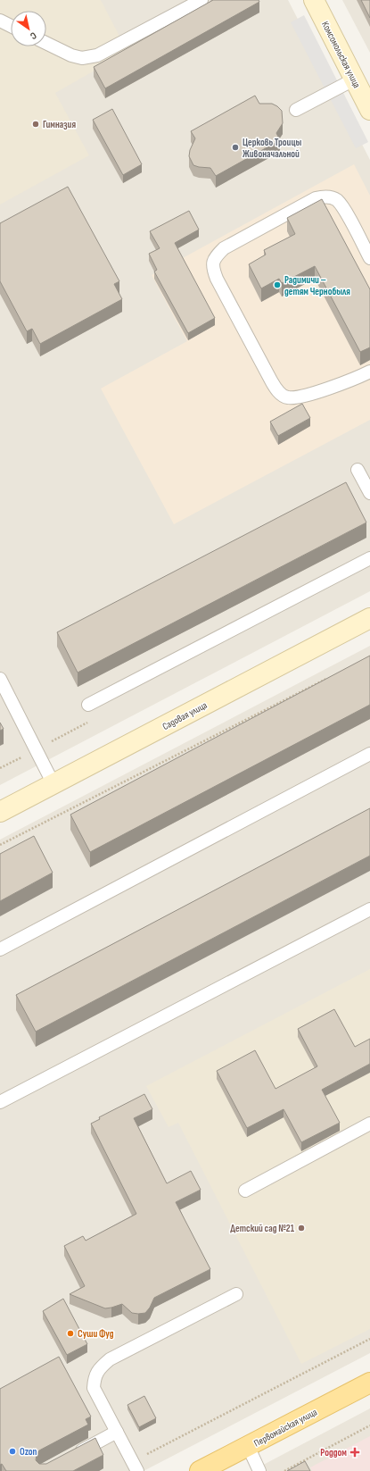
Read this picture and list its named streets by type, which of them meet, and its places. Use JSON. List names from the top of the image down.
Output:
{
  "streets": {
    "main road": ["Первомайская улица"],
    "street": ["Комсомольская улица", "Садовая улица"]
  },
  "places": {
    "other": [
      "Гимназия",
      "Церковь Троицы Живоначальной",
      "Радимичи – детям Чернобыля",
      "Детский сад №21",
      "Суши Фуд",
      "Ozon"
    ],
    "health": ["Роддом"]
  },
  "north": "bottom right"
}
